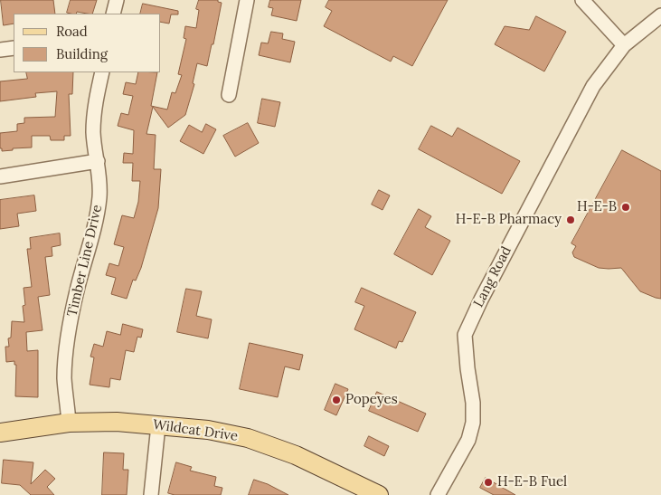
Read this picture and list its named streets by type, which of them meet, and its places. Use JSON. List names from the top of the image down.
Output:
{
  "streets": {
    "main road": ["Wildcat Drive"],
    "street": ["Timber Line Drive", "Lang Road"]
  },
  "crossings": [
    ["Timber Line Drive", "Wildcat Drive"]
  ],
  "places": [
    "H-E-B",
    "H-E-B Pharmacy",
    "Popeyes",
    "H-E-B Fuel"
  ],
  "legend": ["Road", "Building"]
}
